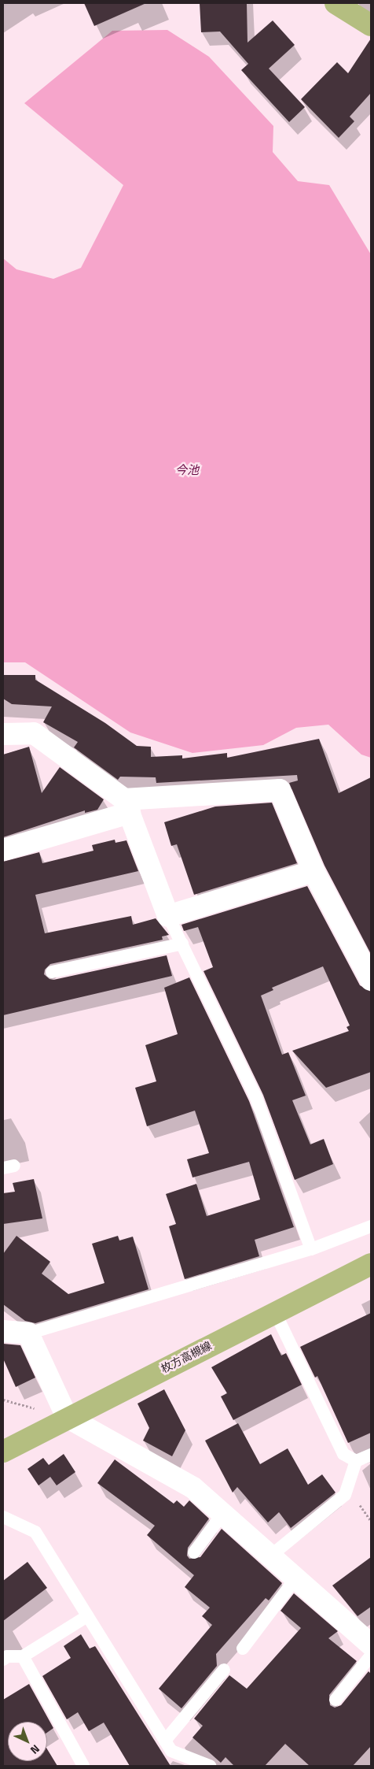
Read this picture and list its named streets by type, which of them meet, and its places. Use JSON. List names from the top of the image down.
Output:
{
  "streets": {
    "main road": ["枚方高槻線"]
  },
  "water": ["今池"],
  "north": "bottom right"
}
